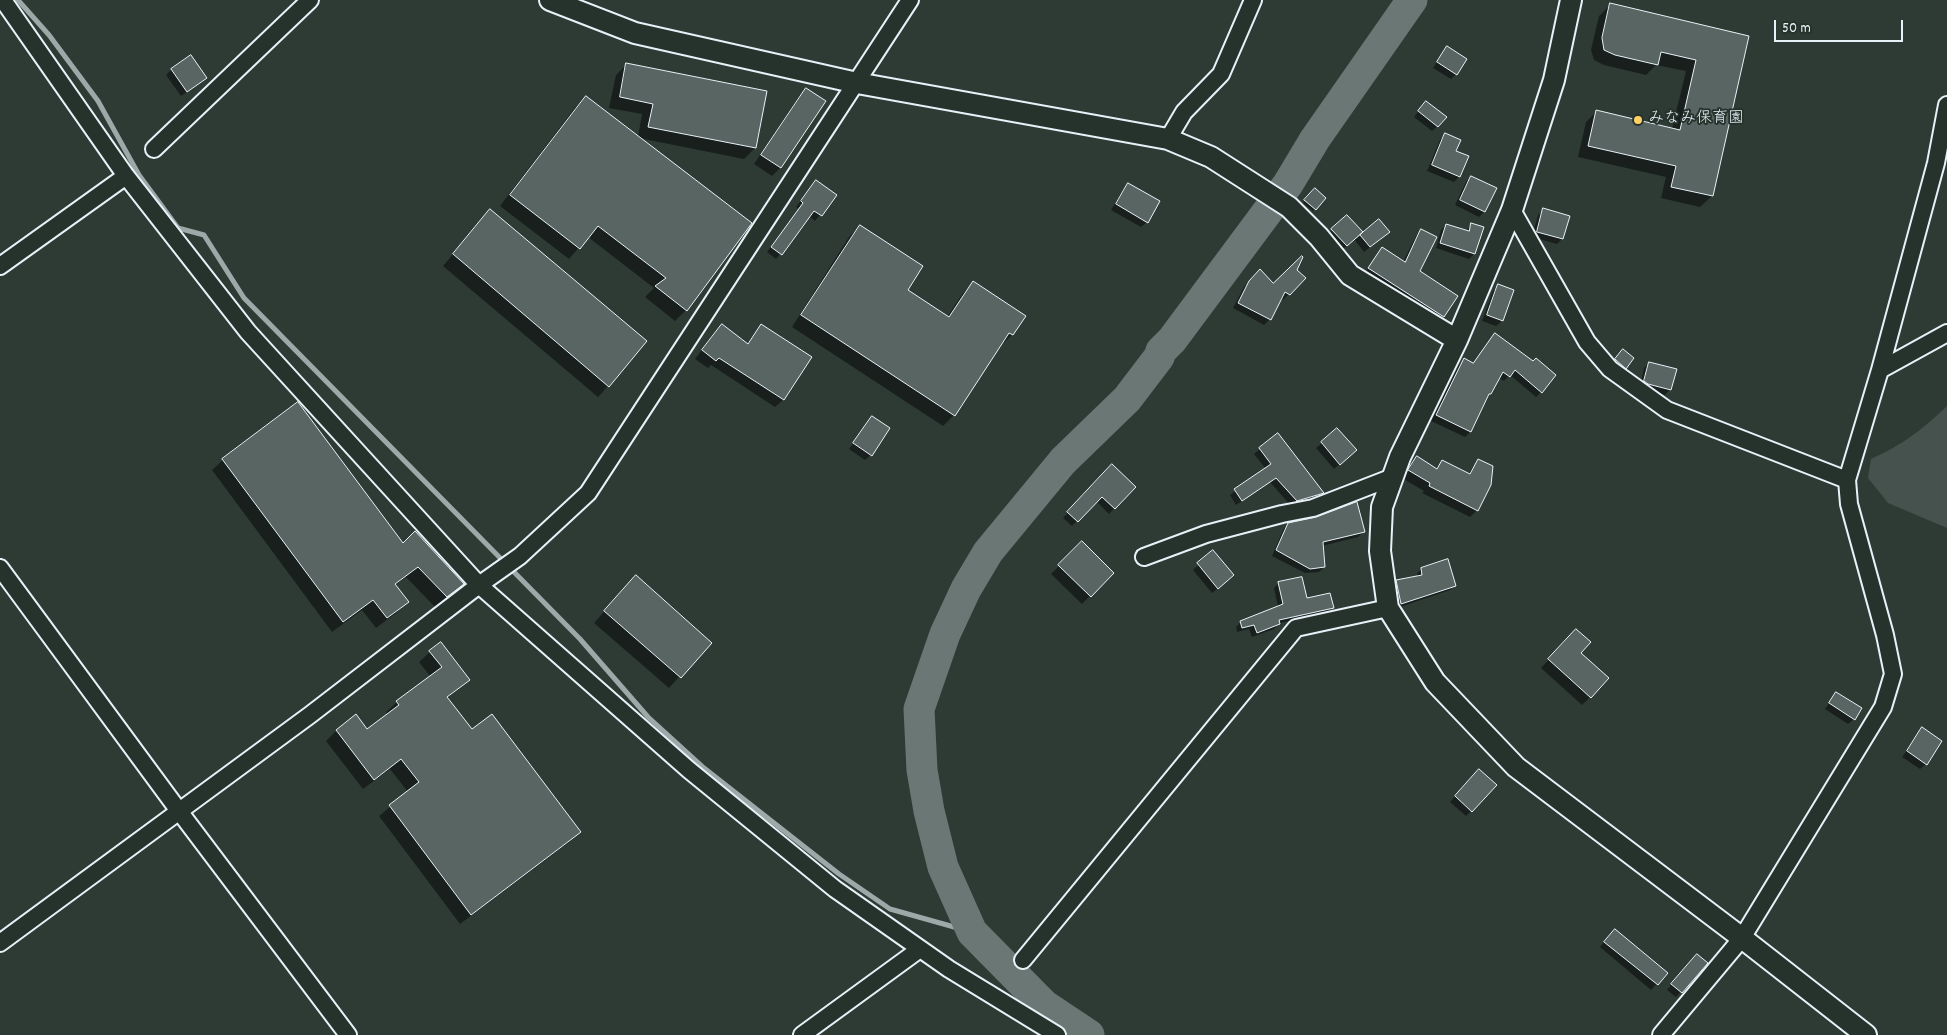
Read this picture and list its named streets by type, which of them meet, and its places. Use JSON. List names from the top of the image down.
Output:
{
  "places": ["みなみ保育園"],
  "scale_bar": "50 m"
}
